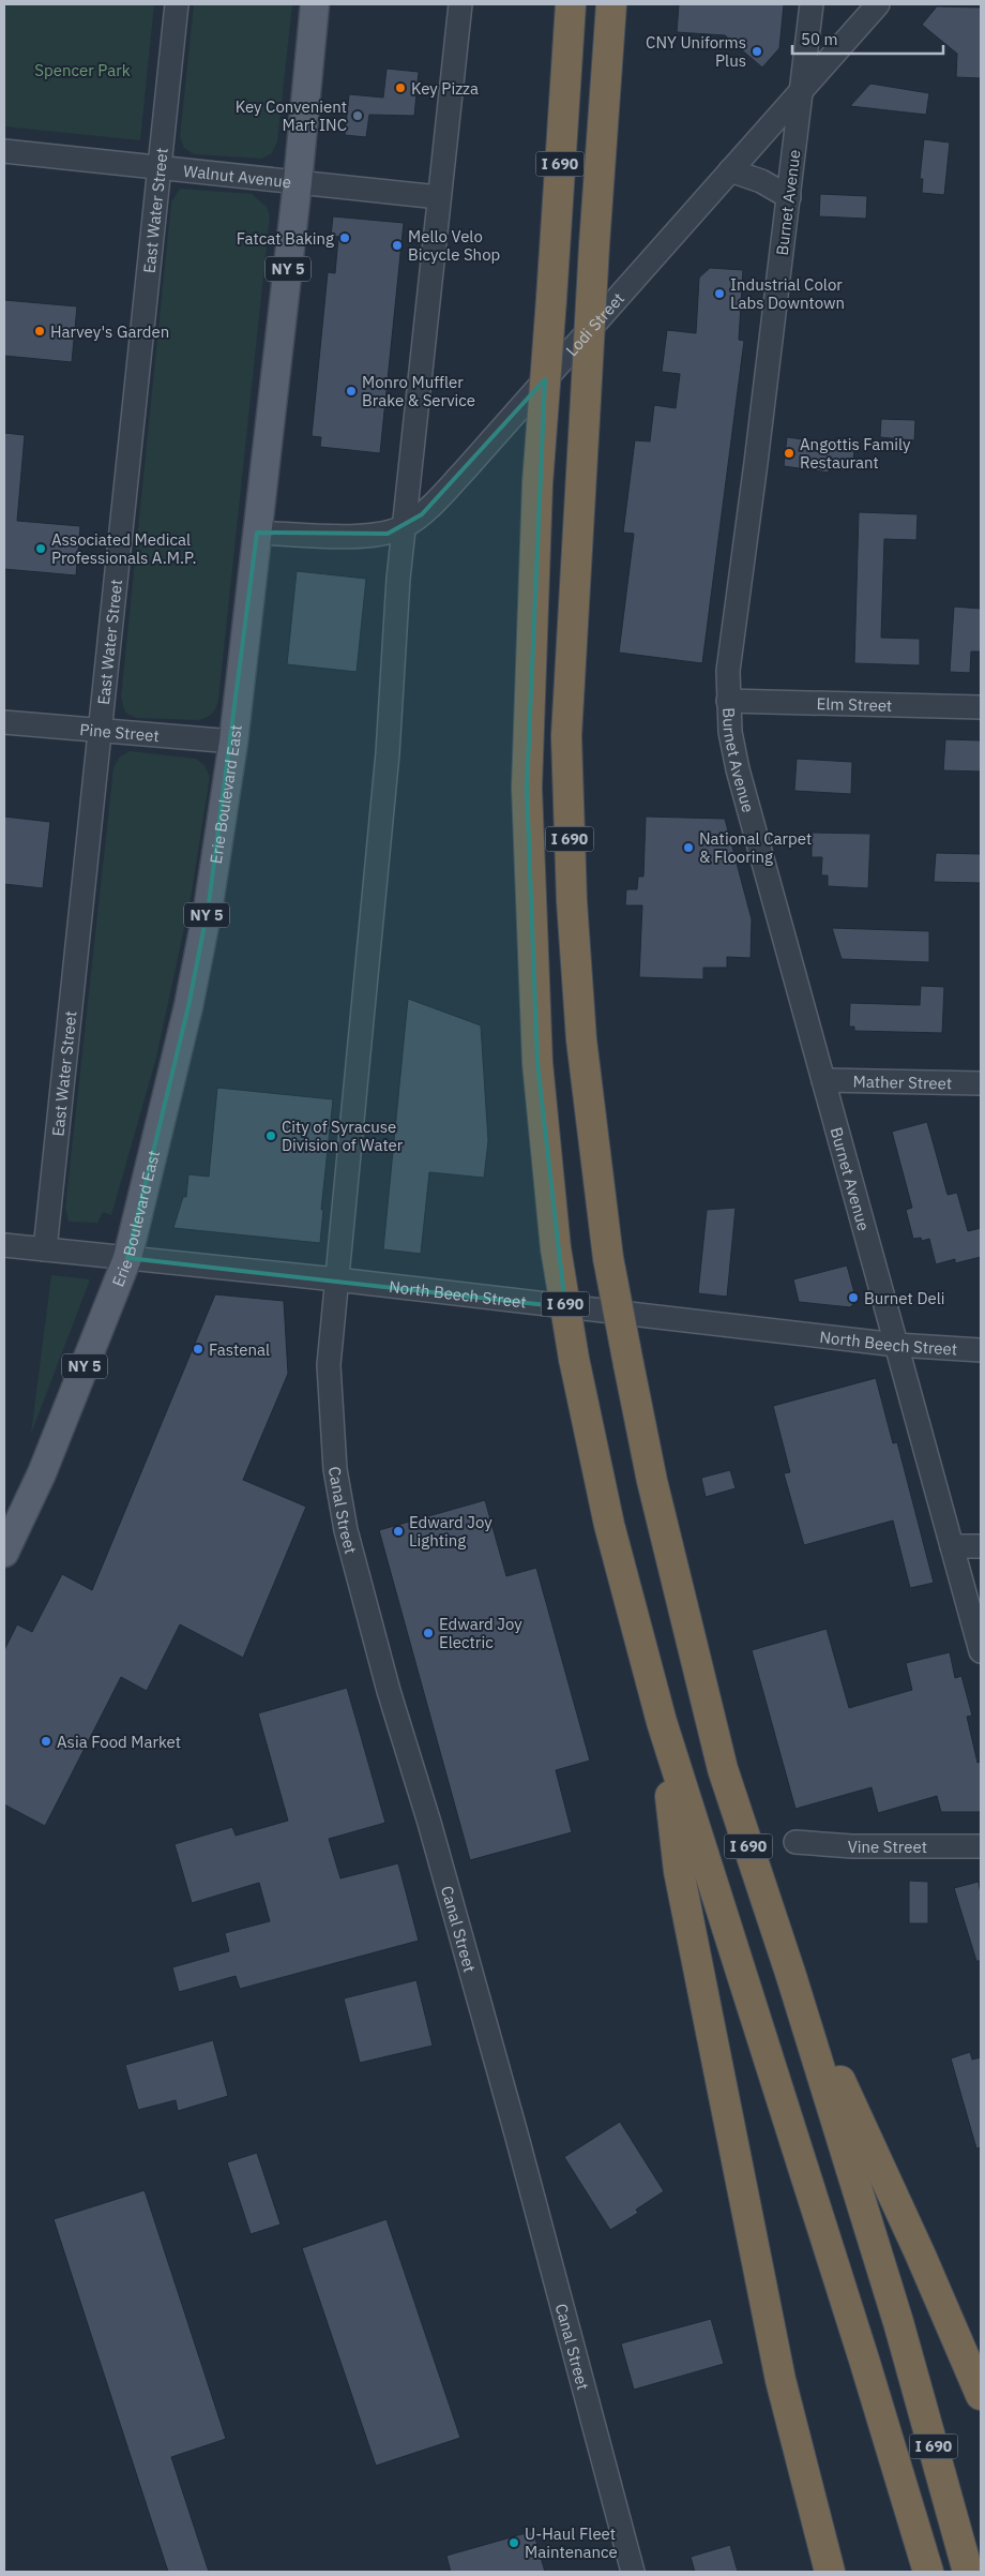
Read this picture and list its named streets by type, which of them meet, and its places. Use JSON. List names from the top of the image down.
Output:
{
  "streets": {
    "highway": ["I 690"],
    "main road": ["NY 5", "Erie Boulevard East"],
    "street": [
      "Walnut Avenue",
      "Burnet Avenue",
      "East Water Street",
      "Lodi Street",
      "Elm Street",
      "Pine Street",
      "Mather Street",
      "North Beech Street",
      "Canal Street",
      "Vine Street"
    ]
  },
  "crossings": [
    ["Walnut Avenue", "East Water Street"],
    ["Walnut Avenue", "Erie Boulevard East"],
    ["Walnut Avenue", "Canal Street"],
    ["Burnet Avenue", "Lodi Street"],
    ["Burnet Avenue", "Elm Street"],
    ["Burnet Avenue", "Mather Street"],
    ["Burnet Avenue", "North Beech Street"],
    ["East Water Street", "Pine Street"],
    ["East Water Street", "North Beech Street"],
    ["Lodi Street", "Erie Boulevard East"],
    ["Lodi Street", "Canal Street"],
    ["Pine Street", "Erie Boulevard East"],
    ["Erie Boulevard East", "North Beech Street"],
    ["North Beech Street", "Canal Street"]
  ],
  "parks": ["Spencer Park"],
  "places": [
    "CNY Uniforms Plus",
    "Key Pizza",
    "Key Convenient Mart INC",
    "Fatcat Baking",
    "Mello Velo Bicycle Shop",
    "Industrial Color Labs Downtown",
    "Harvey's Garden",
    "Monro Muffler Brake & Service",
    "Angottis Family Restaurant",
    "Associated Medical Professionals A.M.P.",
    "National Carpet & Flooring",
    "City of Syracuse Division of Water",
    "Burnet Deli",
    "Fastenal",
    "Edward Joy Lighting",
    "Edward Joy Electric",
    "Asia Food Market",
    "U-Haul Fleet Maintenance"
  ],
  "scale_bar": "50 m"
}
